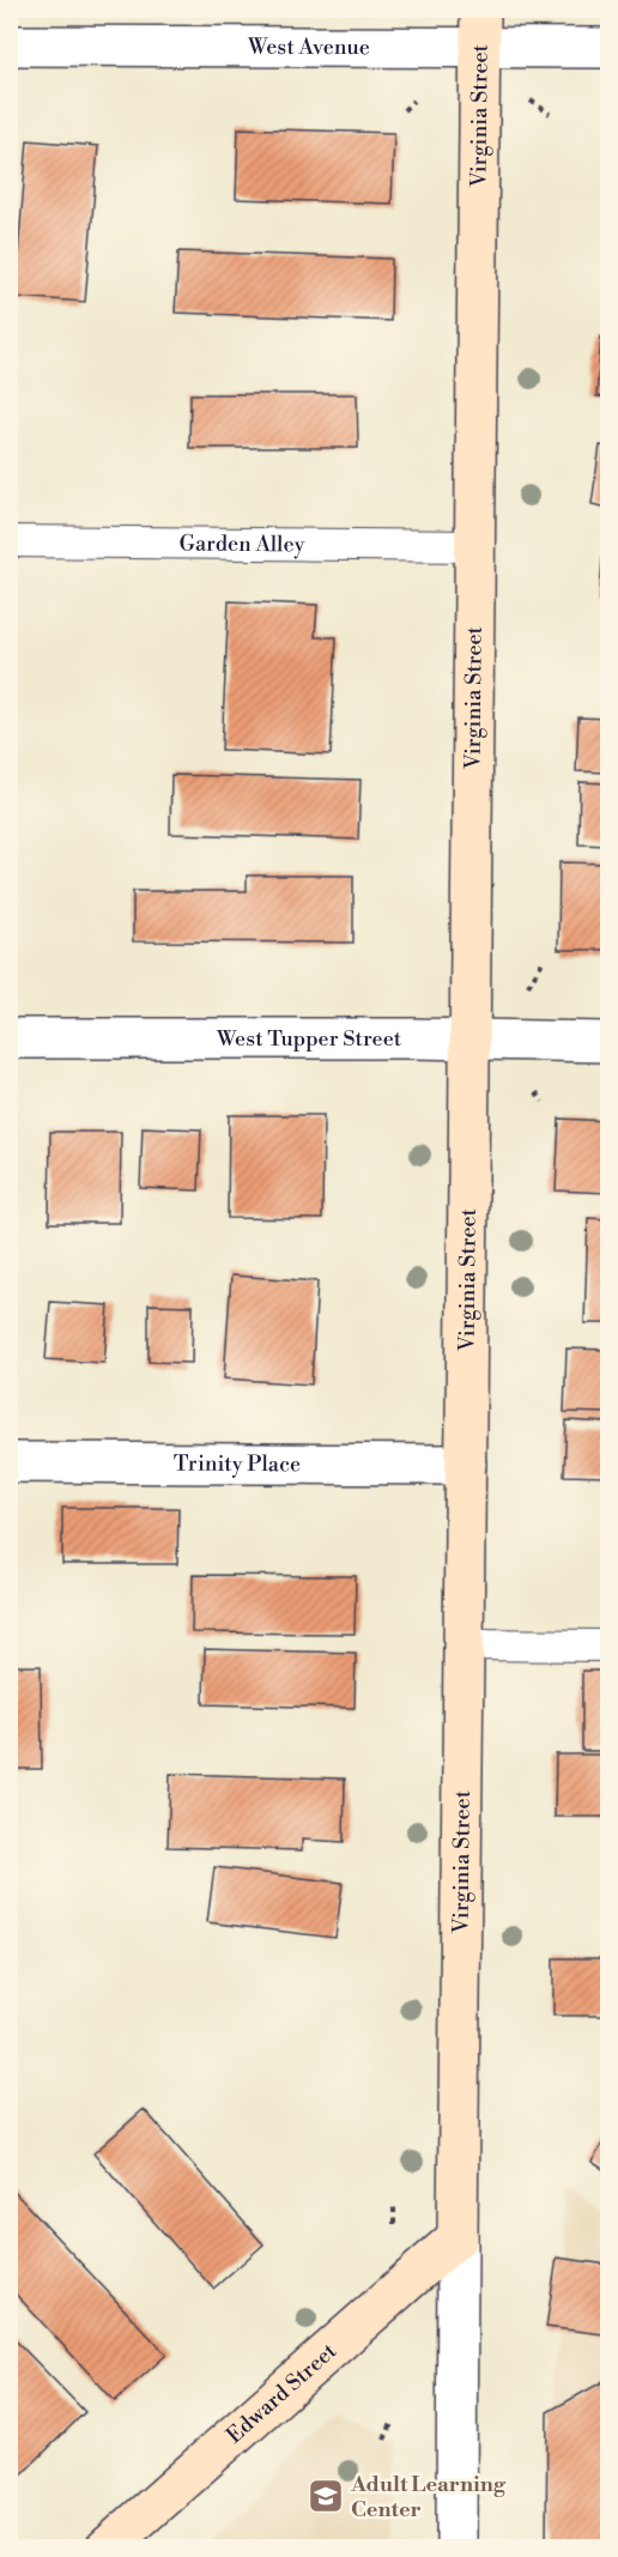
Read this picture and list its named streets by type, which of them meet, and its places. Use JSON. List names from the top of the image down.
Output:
{
  "streets": {
    "main road": ["Virginia Street", "Edward Street"],
    "street": ["West Avenue", "West Tupper Street", "Trinity Place"],
    "lane": ["Garden Alley"]
  },
  "crossings": [
    ["West Avenue", "Virginia Street"],
    ["Virginia Street", "Garden Alley"],
    ["Virginia Street", "West Tupper Street"],
    ["Virginia Street", "Trinity Place"],
    ["Virginia Street", "Edward Street"]
  ],
  "places": {
    "school or university": ["Adult Learning Center"]
  }
}
